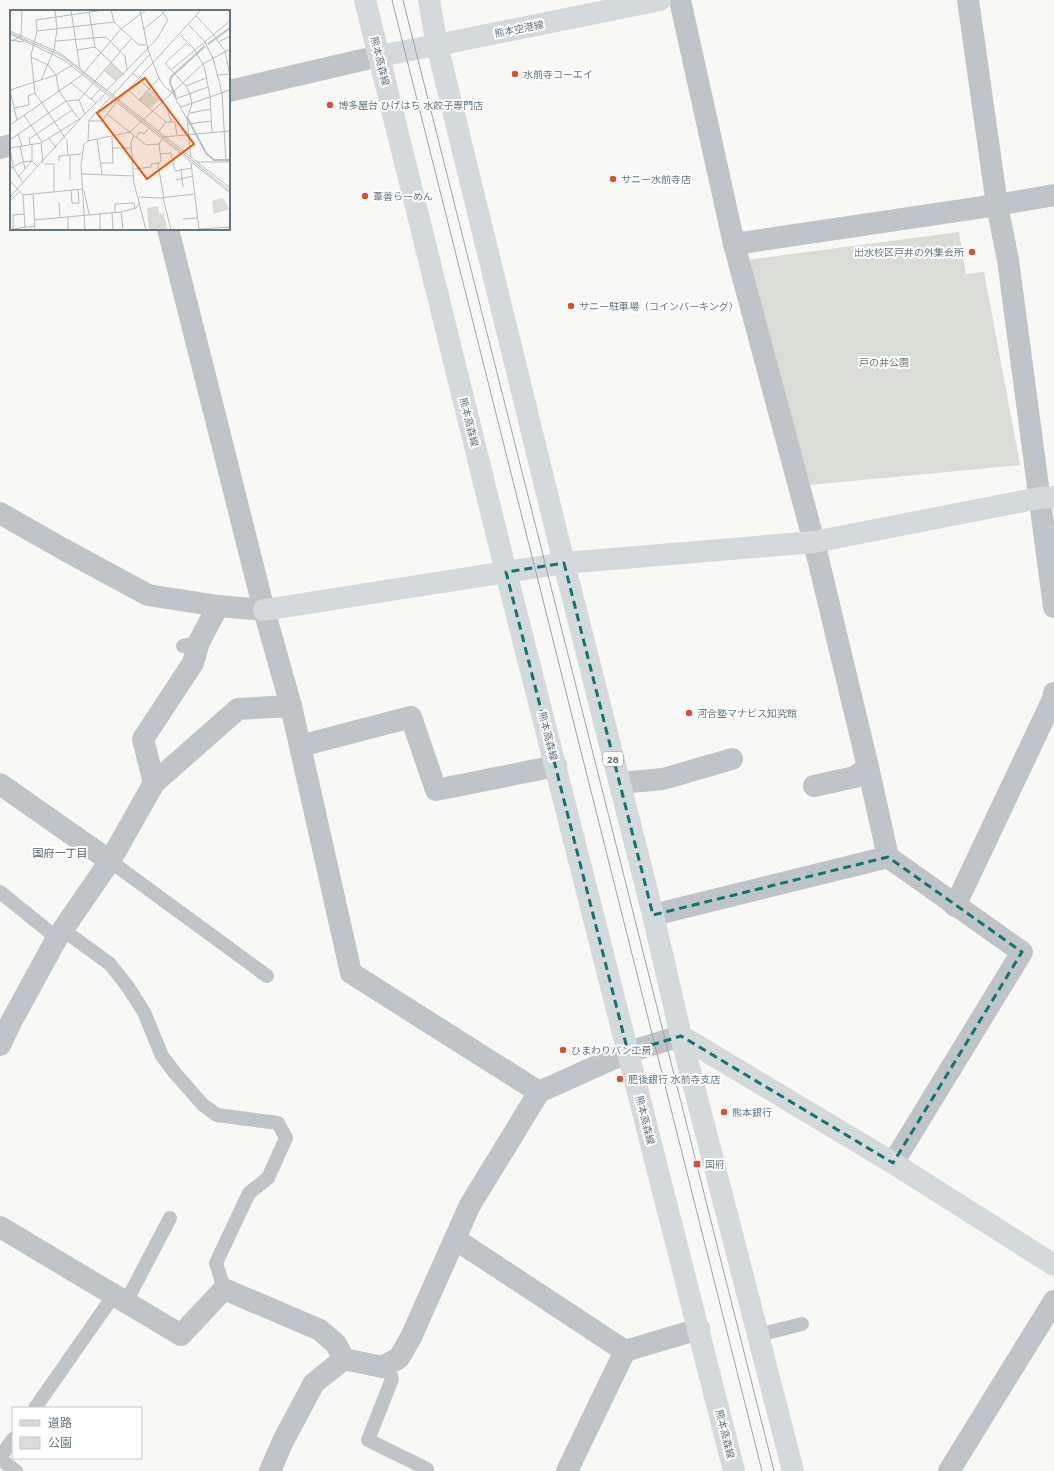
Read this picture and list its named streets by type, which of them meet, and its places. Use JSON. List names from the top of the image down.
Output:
{
  "streets": {
    "main road": ["熊本空港線", "熊本高森線", "28"]
  },
  "crossings": [
    ["熊本空港線", "熊本高森線"],
    ["熊本空港線", "28"]
  ],
  "districts": ["国府一丁目"],
  "parks": ["戸の井公園"],
  "places": {
    "other": [
      "水前寺コーエイ",
      "博多屋台 ひげはち 水餃子専門店",
      "サニー水前寺店",
      "葦善らーめん",
      "出水校区戸井の外集会所",
      "サニー駐車場（コインパーキング）",
      "河合塾マナビス知究館",
      "ひまわりパン工房",
      "肥後銀行 水前寺支店",
      "熊本銀行"
    ],
    "transit": ["国府"]
  },
  "legend": ["道路", "公園"]
}
